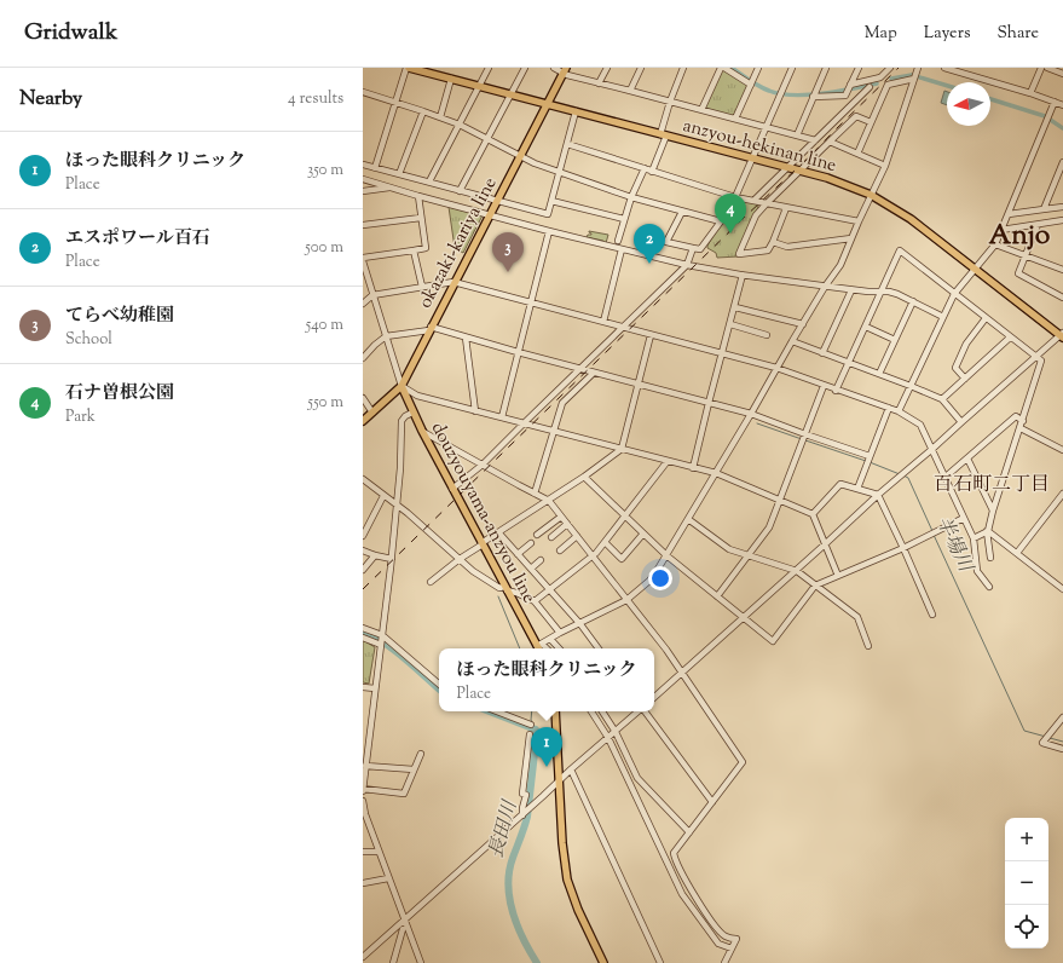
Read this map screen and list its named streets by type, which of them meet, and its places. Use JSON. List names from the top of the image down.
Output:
{
  "streets": {
    "main road": ["anzyou-hekinan line", "okazaki-kariya line", "douzyouyama-anzyou line"]
  },
  "crossings": [
    ["anzyou-hekinan line", "okazaki-kariya line"],
    ["okazaki-kariya line", "douzyouyama-anzyou line"]
  ],
  "districts": ["Anjo", "百石町二丁目"],
  "water": ["半場川", "長田川"],
  "north": "left",
  "page": {
    "header": "Gridwalk",
    "nav": ["Map", "Layers", "Share"],
    "heading": ["Nearby", "4 results"],
    "list": [
      {
        "mark": "1",
        "name": "ほった眼科クリニック",
        "note": "Place",
        "value": "350 m"
      },
      {
        "mark": "2",
        "name": "エスポワール百石",
        "note": "Place",
        "value": "500 m"
      },
      {
        "mark": "3",
        "name": "てらべ幼稚園",
        "note": "School",
        "value": "540 m"
      },
      {
        "mark": "4",
        "name": "石ナ曽根公園",
        "note": "Park",
        "value": "550 m"
      }
    ],
    "pins": [
      "4",
      "2",
      "3",
      "1"
    ],
    "popup": ["ほった眼科クリニック", "Place"],
    "map_buttons": ["+", "−"]
  }
}
